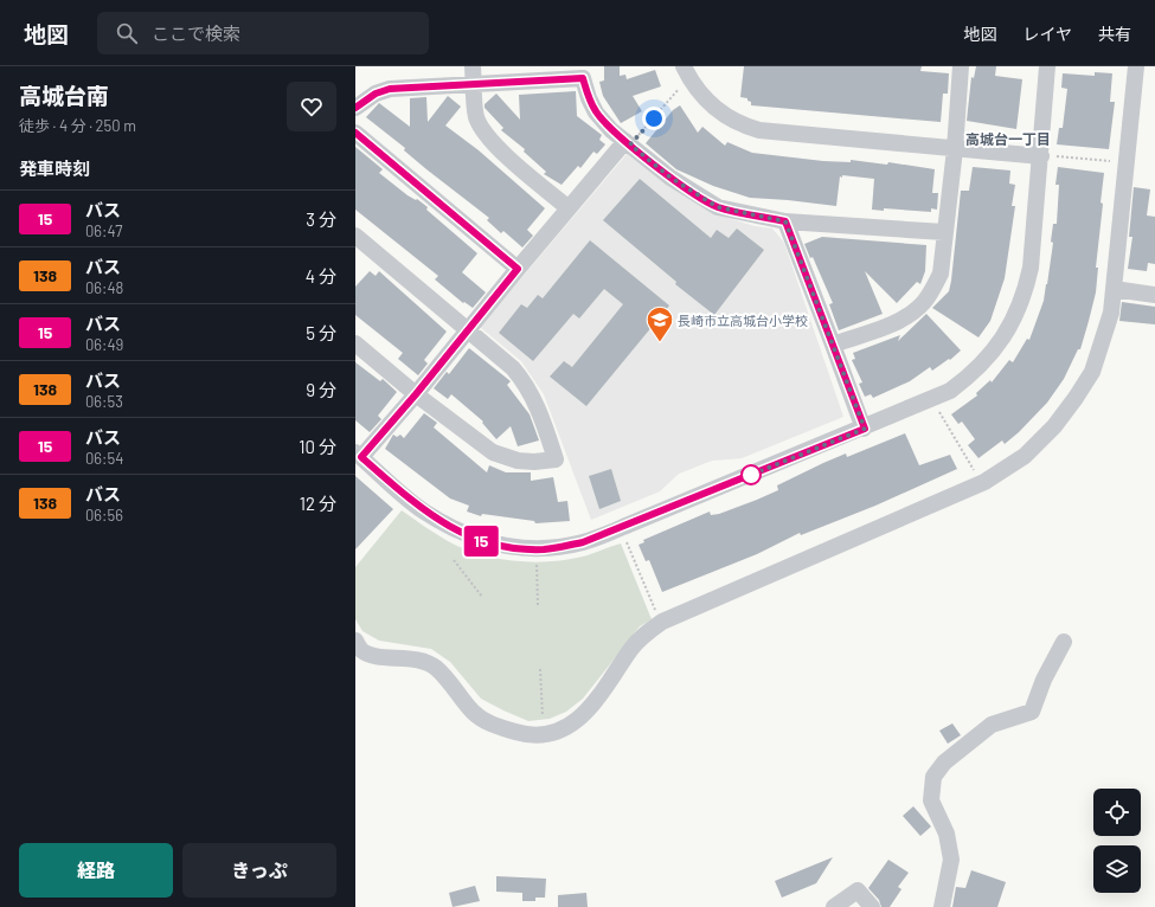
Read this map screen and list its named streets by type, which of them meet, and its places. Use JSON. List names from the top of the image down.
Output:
{
  "districts": ["高城台一丁目"],
  "places": {
    "school or university": ["長崎市立高城台小学校"]
  },
  "lines": ["bus line 15"],
  "page": {
    "header": "地図",
    "search": "ここで検索",
    "nav": ["地図", "レイヤ", "共有"],
    "heading": [
      ["高城台南", "徒歩 · 4 分 · 250 m"],
      "発車時刻"
    ],
    "on_map": "15",
    "list": [
      {
        "mark": "15",
        "name": "バス",
        "note": "06:47",
        "value": "3 分"
      },
      {
        "mark": "138",
        "name": "バス",
        "note": "06:48",
        "value": "4 分"
      },
      {
        "mark": "15",
        "name": "バス",
        "note": "06:49",
        "value": "5 分"
      },
      {
        "mark": "138",
        "name": "バス",
        "note": "06:53",
        "value": "9 分"
      },
      {
        "mark": "15",
        "name": "バス",
        "note": "06:54",
        "value": "10 分"
      },
      {
        "mark": "138",
        "name": "バス",
        "note": "06:56",
        "value": "12 分"
      }
    ],
    "buttons": ["経路", "きっぷ"]
  }
}
